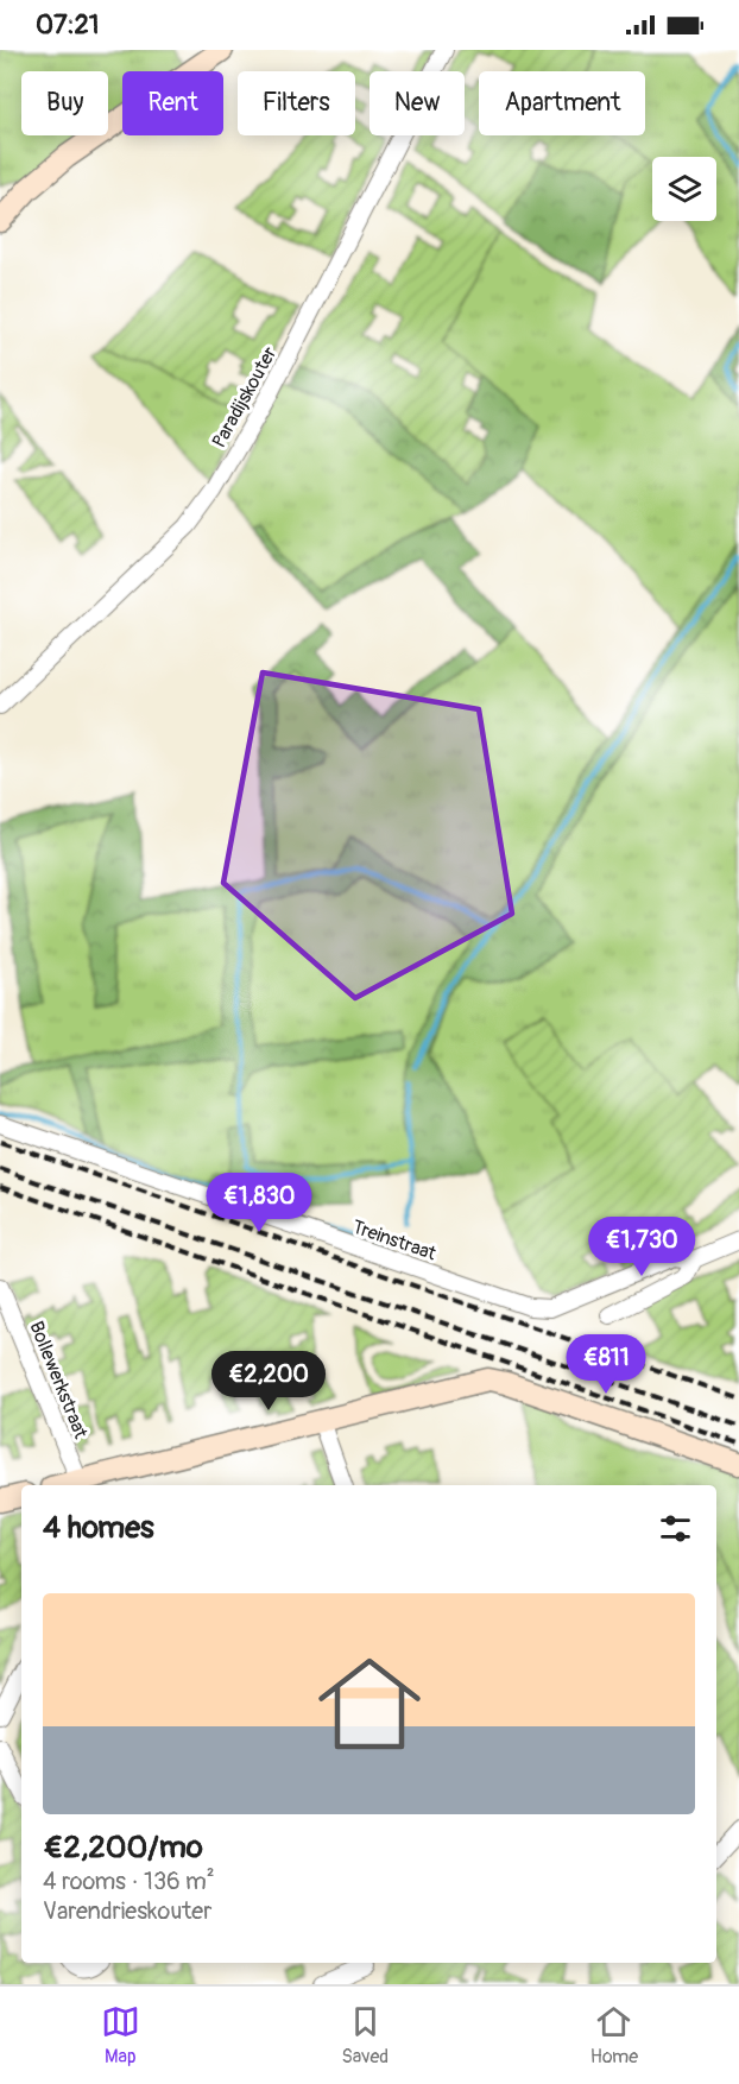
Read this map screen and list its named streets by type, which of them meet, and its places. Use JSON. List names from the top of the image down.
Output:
{
  "streets": {
    "street": ["Paradijskouter", "Treinstraat", "Bollewerkstraat"]
  },
  "page": {
    "status": "07:21",
    "chip": [
      "Buy",
      "Rent",
      "Filters",
      "New",
      "Apartment"
    ],
    "price": [
      "€1,830",
      "€1,730",
      "€811",
      "€2,200"
    ],
    "heading": "4 homes",
    "list": [
      {
        "name": "€2,200/mo",
        "note": "4 rooms · 136 m² · Varendrieskouter"
      }
    ],
    "tabs": ["Map", "Saved", "Home"]
  }
}
